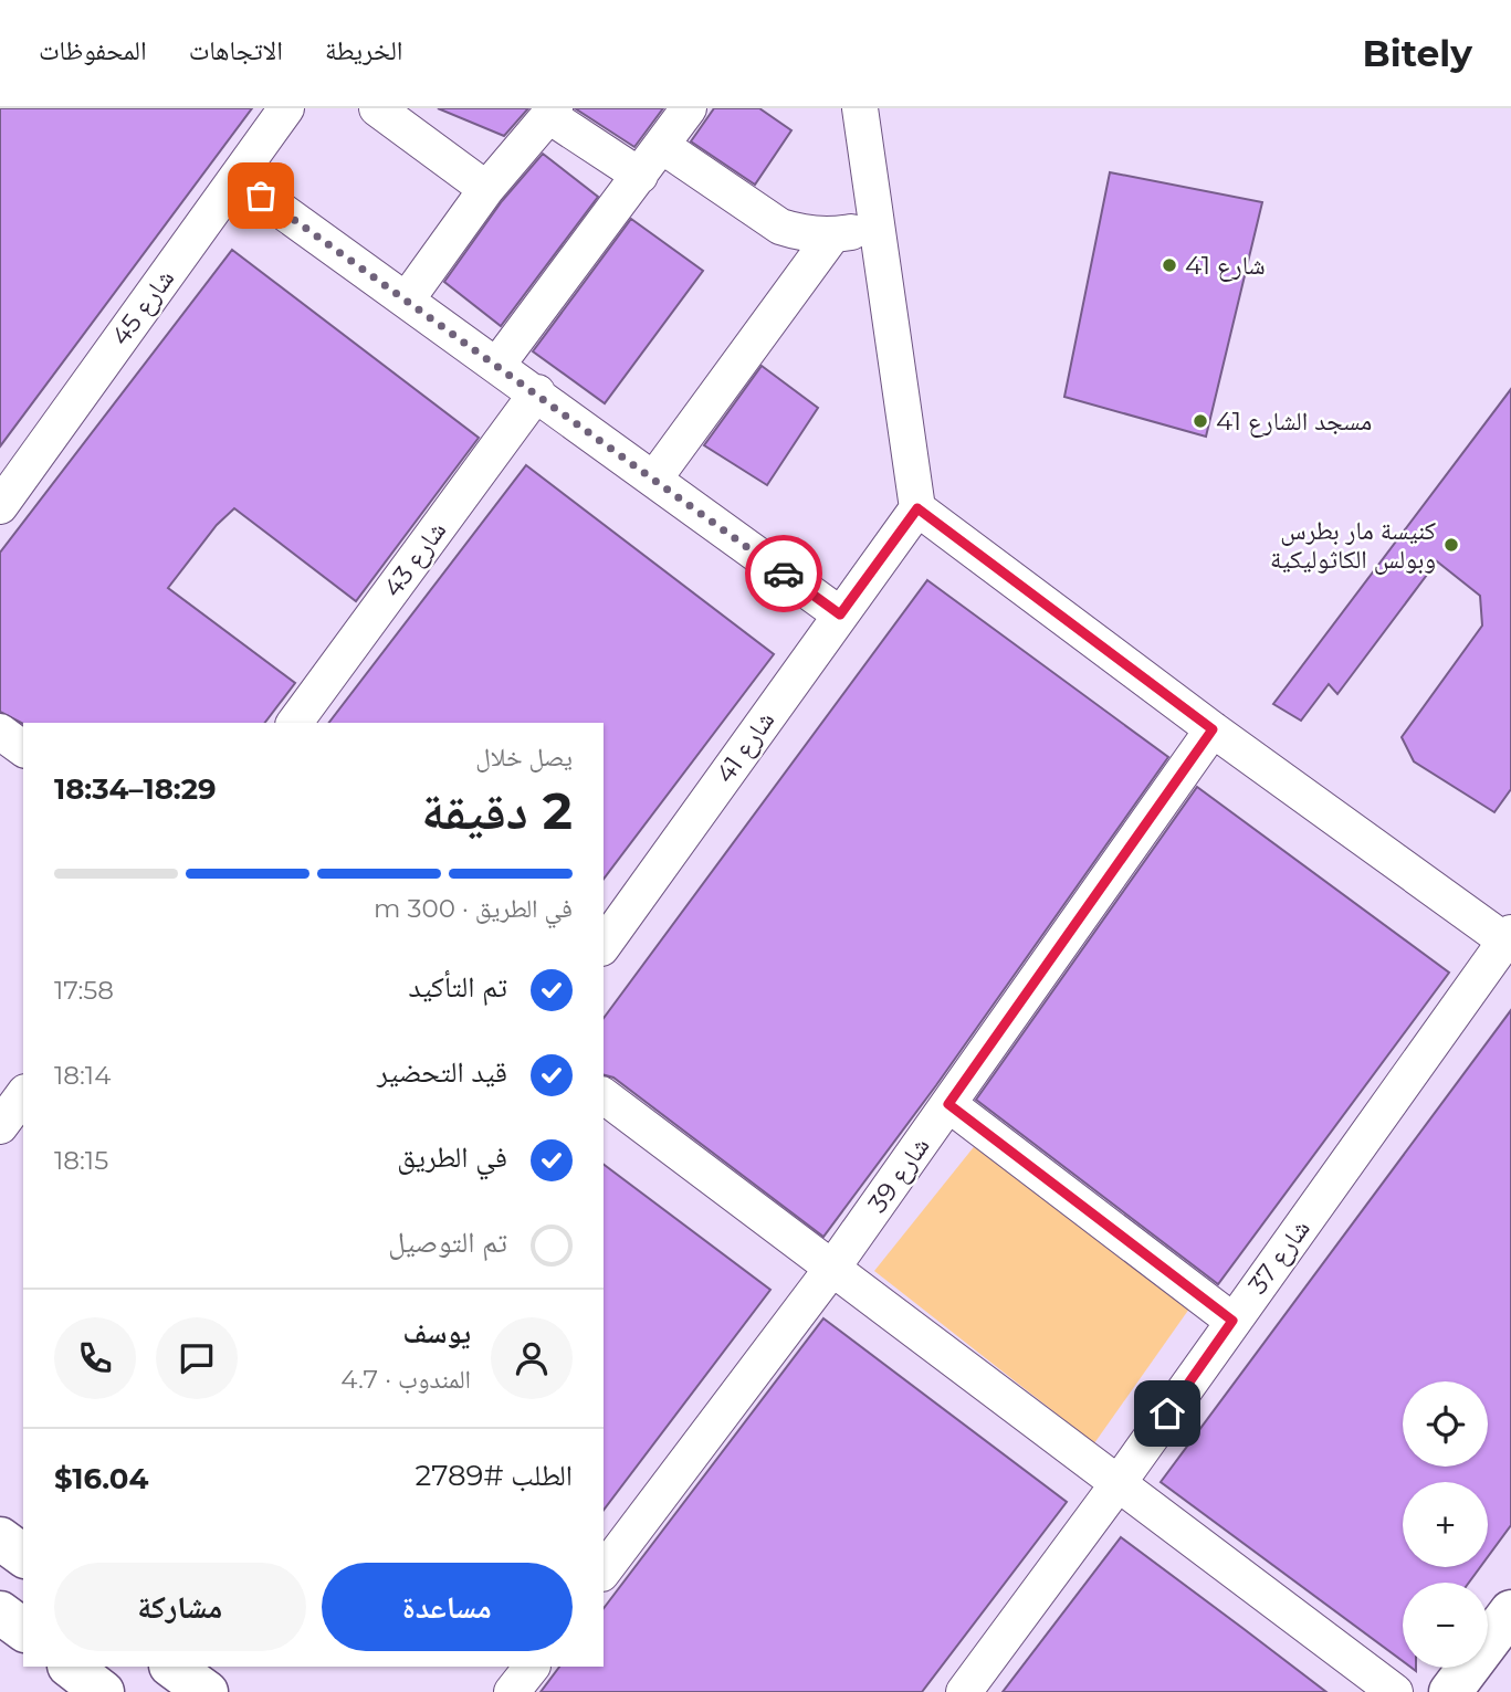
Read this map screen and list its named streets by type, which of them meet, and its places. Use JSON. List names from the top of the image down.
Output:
{
  "streets": {
    "street": [
      "شارع 45",
      "شارع 43",
      "شارع 41",
      "شارع 39",
      "شارع 37"
    ]
  },
  "places": ["شارع 41", "مسجد الشارع 41", "كنيسة مار بطرس وبولس الكاثوليكية"],
  "page": {
    "header": "Bitely",
    "nav": ["الخريطة", "الاتجاهات", "المحفوظات"],
    "heading": ["2 دقيقة", "يصل خلال", "18:29–18:34"],
    "panel": [
      "يوسف",
      "المندوب · 4.7",
      "الطلب #2789",
      "$16.04"
    ],
    "bar": "في الطريق · 300 m",
    "list": [
      ["تم التأكيد", "17:58"],
      ["قيد التحضير", "18:14"],
      ["في الطريق", "18:15"],
      "تم التوصيل"
    ],
    "map_buttons": ["+", "−"],
    "buttons": ["مساعدة", "مشاركة"]
  }
}
